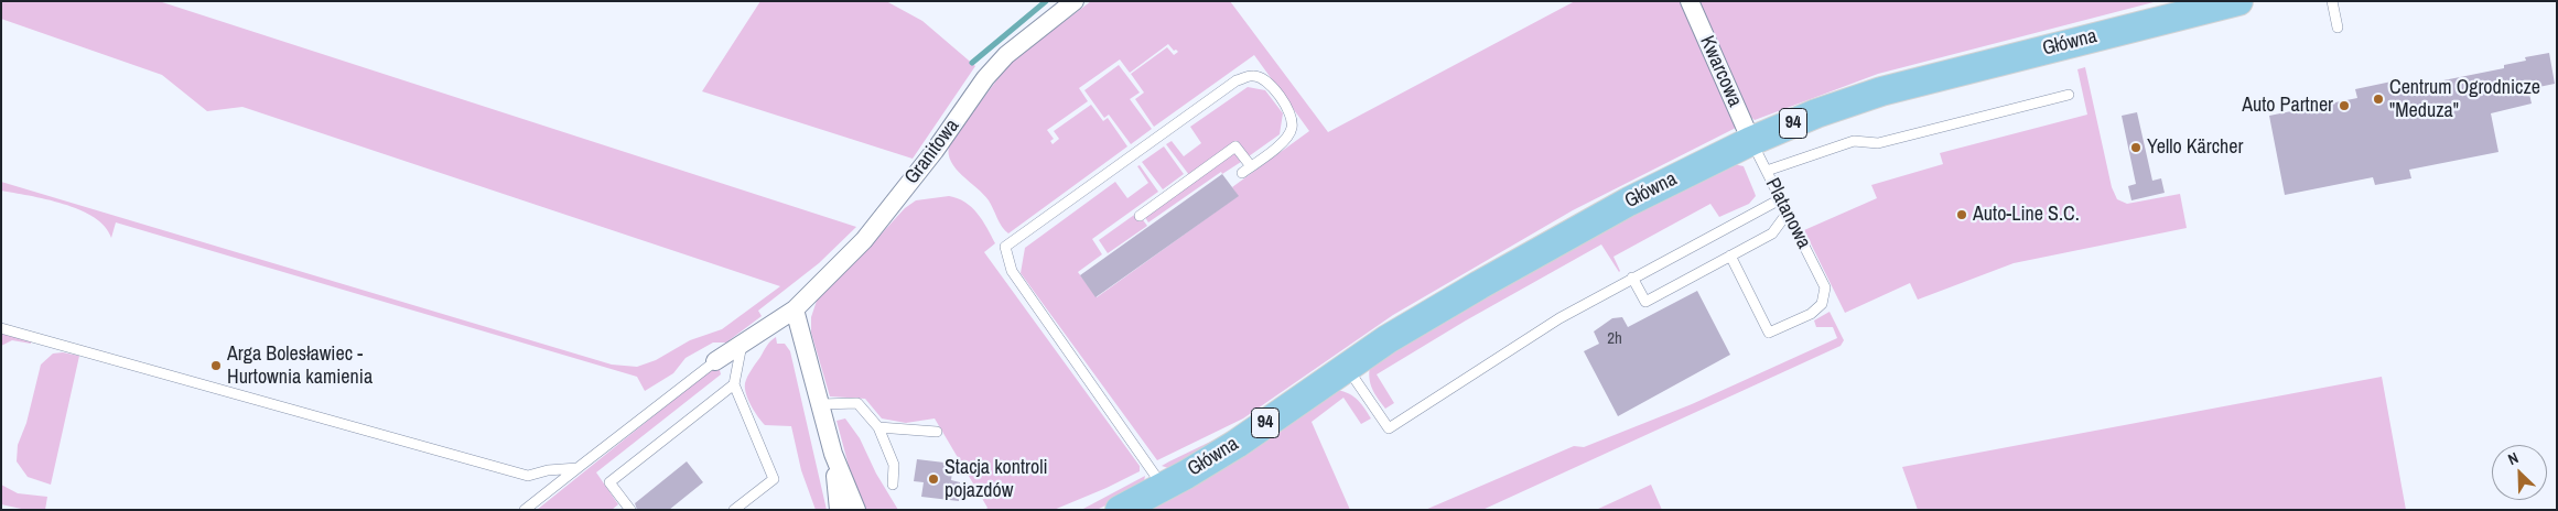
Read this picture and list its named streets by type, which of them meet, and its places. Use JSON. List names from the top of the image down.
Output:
{
  "streets": {
    "main road": ["Główna", "94"],
    "street": ["Kwarcowa", "Granitowa"],
    "lane": ["Platanowa"]
  },
  "crossings": [
    ["Główna", "Kwarcowa"],
    ["Główna", "Platanowa"],
    ["Kwarcowa", "Platanowa"]
  ],
  "places": [
    "Centrum Ogrodnicze \"Meduza\"",
    "Auto Partner",
    "Yello Kärcher",
    "Auto-Line S.C.",
    "Arga Bolesławiec - Hurtownia kamienia",
    "Stacja kontroli pojazdów"
  ],
  "house_numbers": ["2h"],
  "north": "top left"
}
